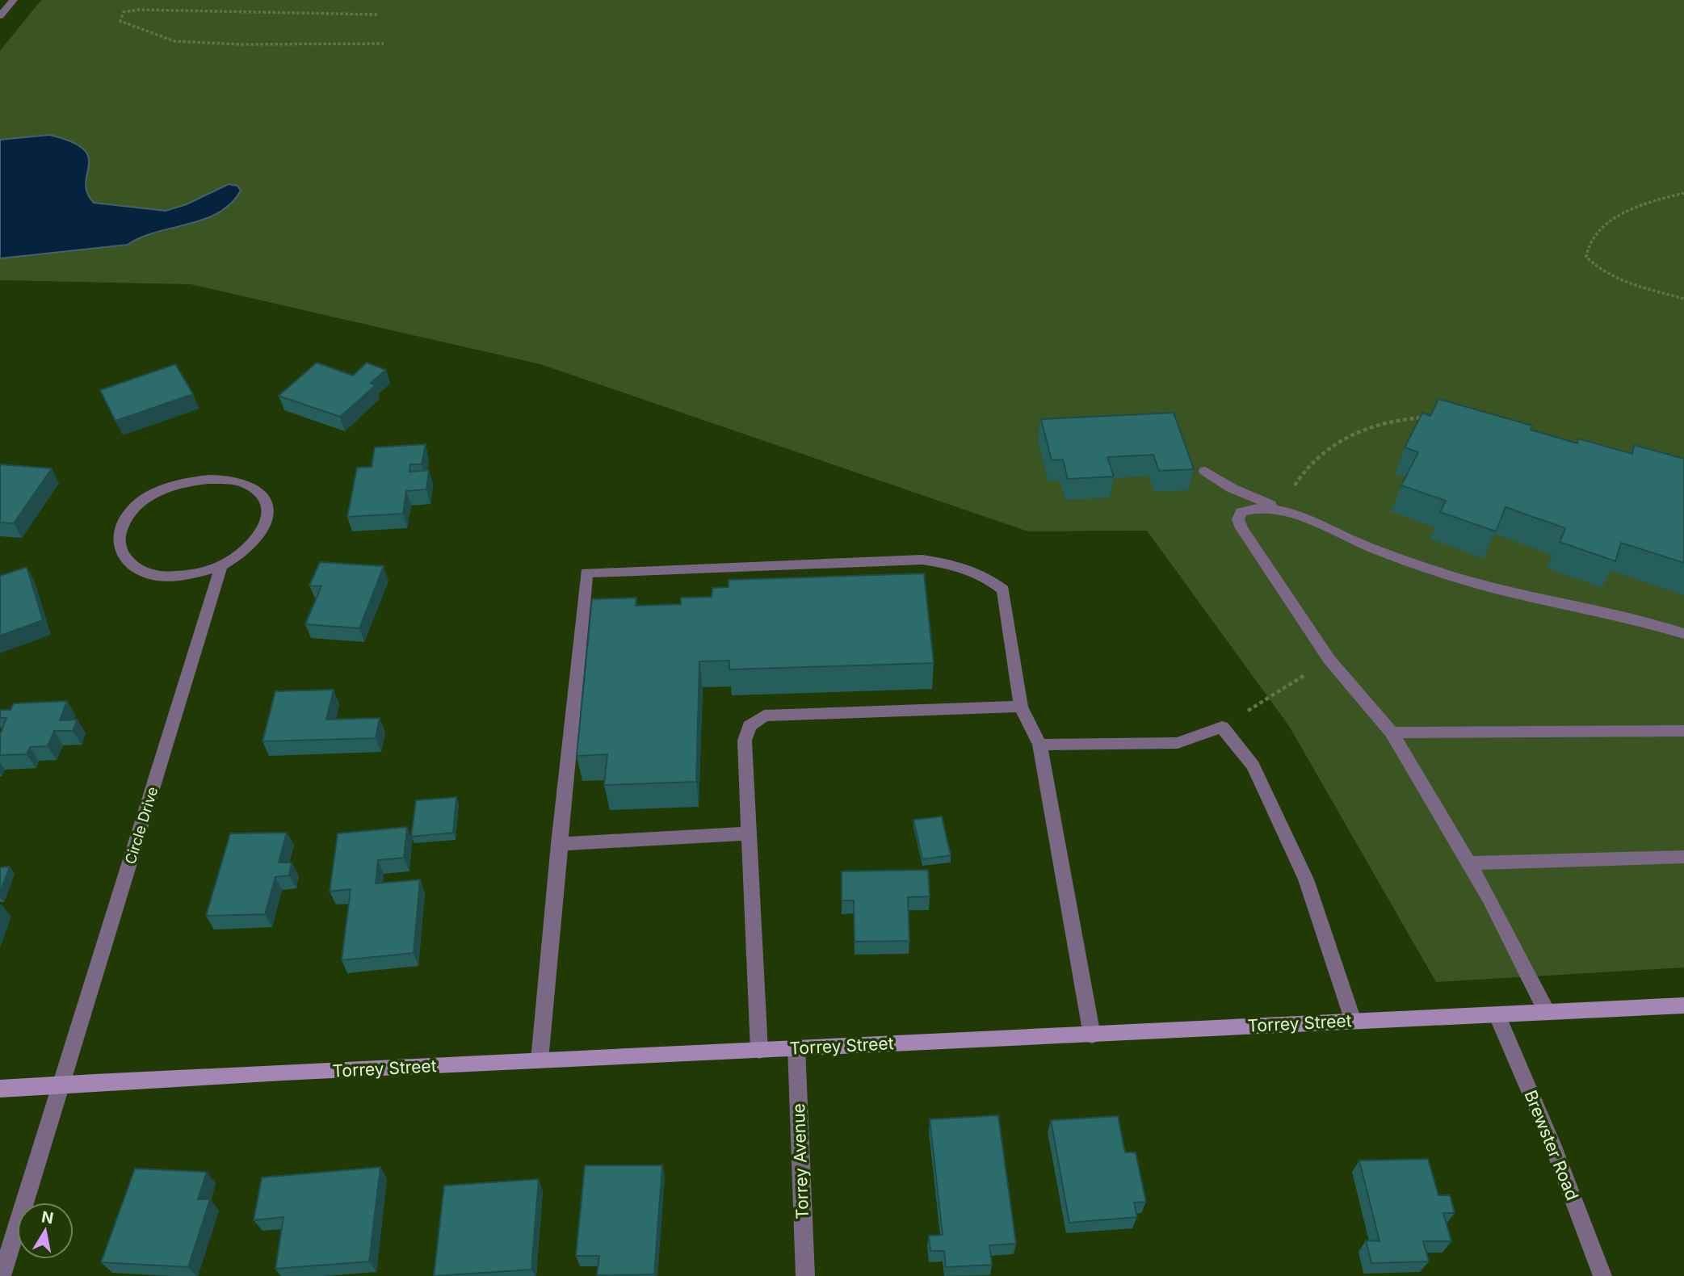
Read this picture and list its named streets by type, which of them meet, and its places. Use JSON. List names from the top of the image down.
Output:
{
  "streets": {
    "main road": ["Torrey Street"],
    "street": ["Circle Drive", "Brewster Road", "Torrey Avenue"]
  },
  "crossings": [
    ["Circle Drive", "Torrey Street"],
    ["Torrey Street", "Brewster Road"],
    ["Torrey Street", "Torrey Avenue"]
  ],
  "north": "top"
}
